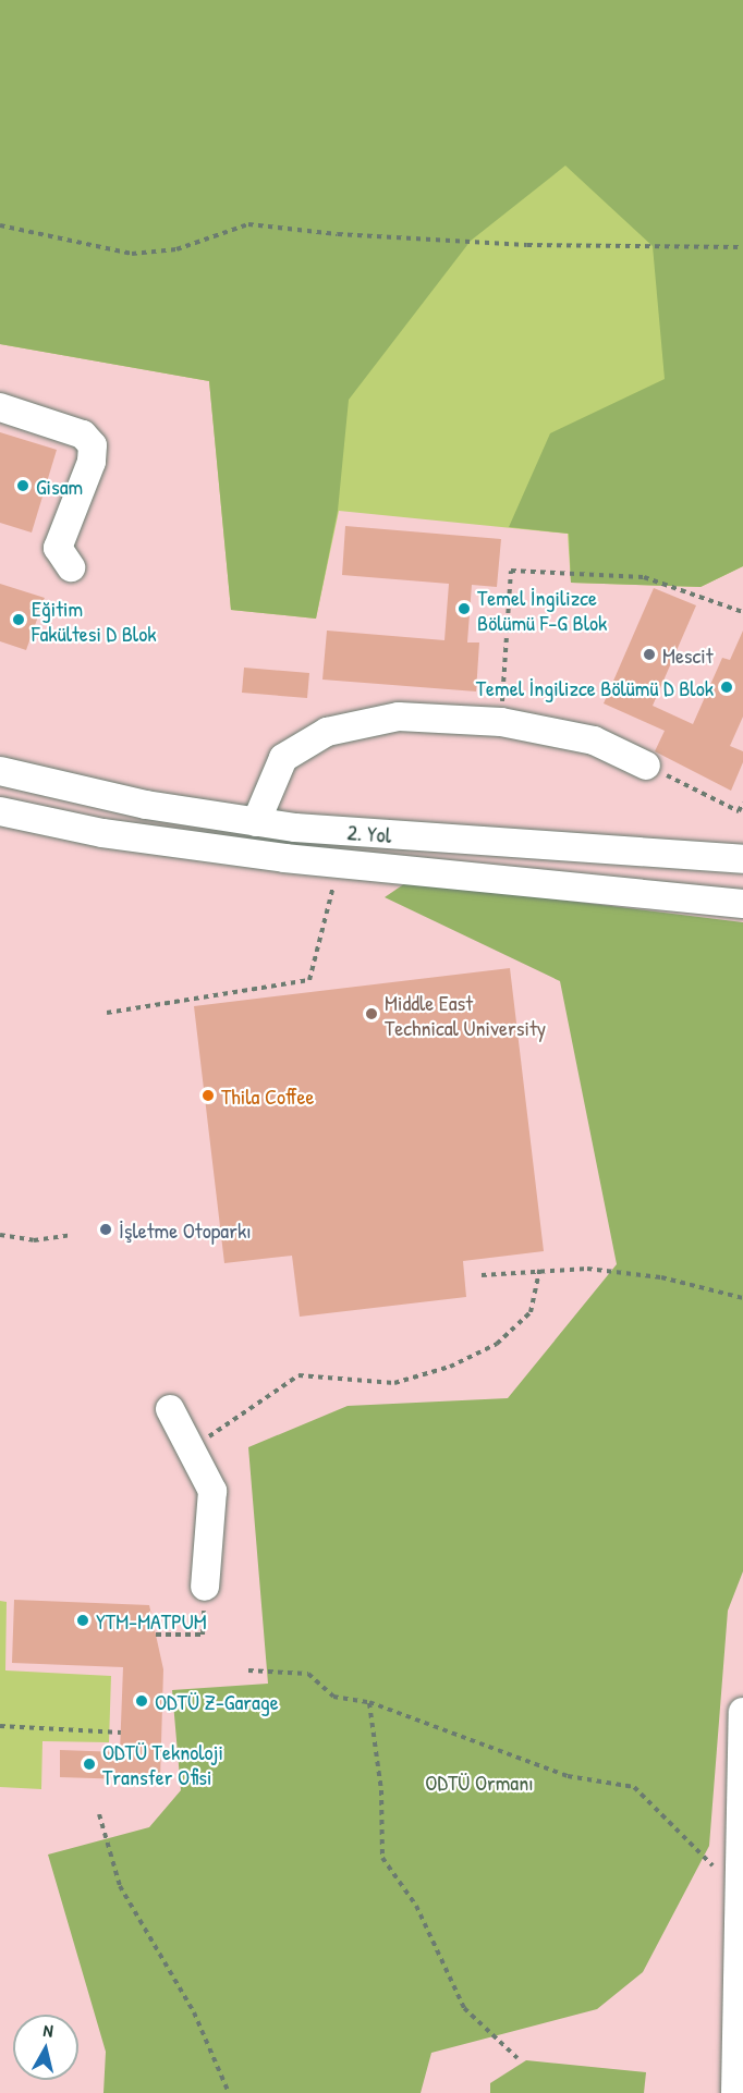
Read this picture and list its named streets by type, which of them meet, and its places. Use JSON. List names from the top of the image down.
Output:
{
  "streets": {
    "street": ["2. Yol"]
  },
  "parks": ["ODTÜ Ormanı"],
  "places": [
    "Gisam",
    "Temel İngilizce Bölümü F-G Blok",
    "Eğitim Fakültesi D Blok",
    "Mescit",
    "Temel İngilizce Bölümü D Blok",
    "Middle East Technical University",
    "Thila Coffee",
    "İşletme Otoparkı",
    "YTM-MATPUM",
    "ODTÜ Z-Garage",
    "ODTÜ Teknoloji Transfer Ofisi"
  ],
  "north": "top"
}
